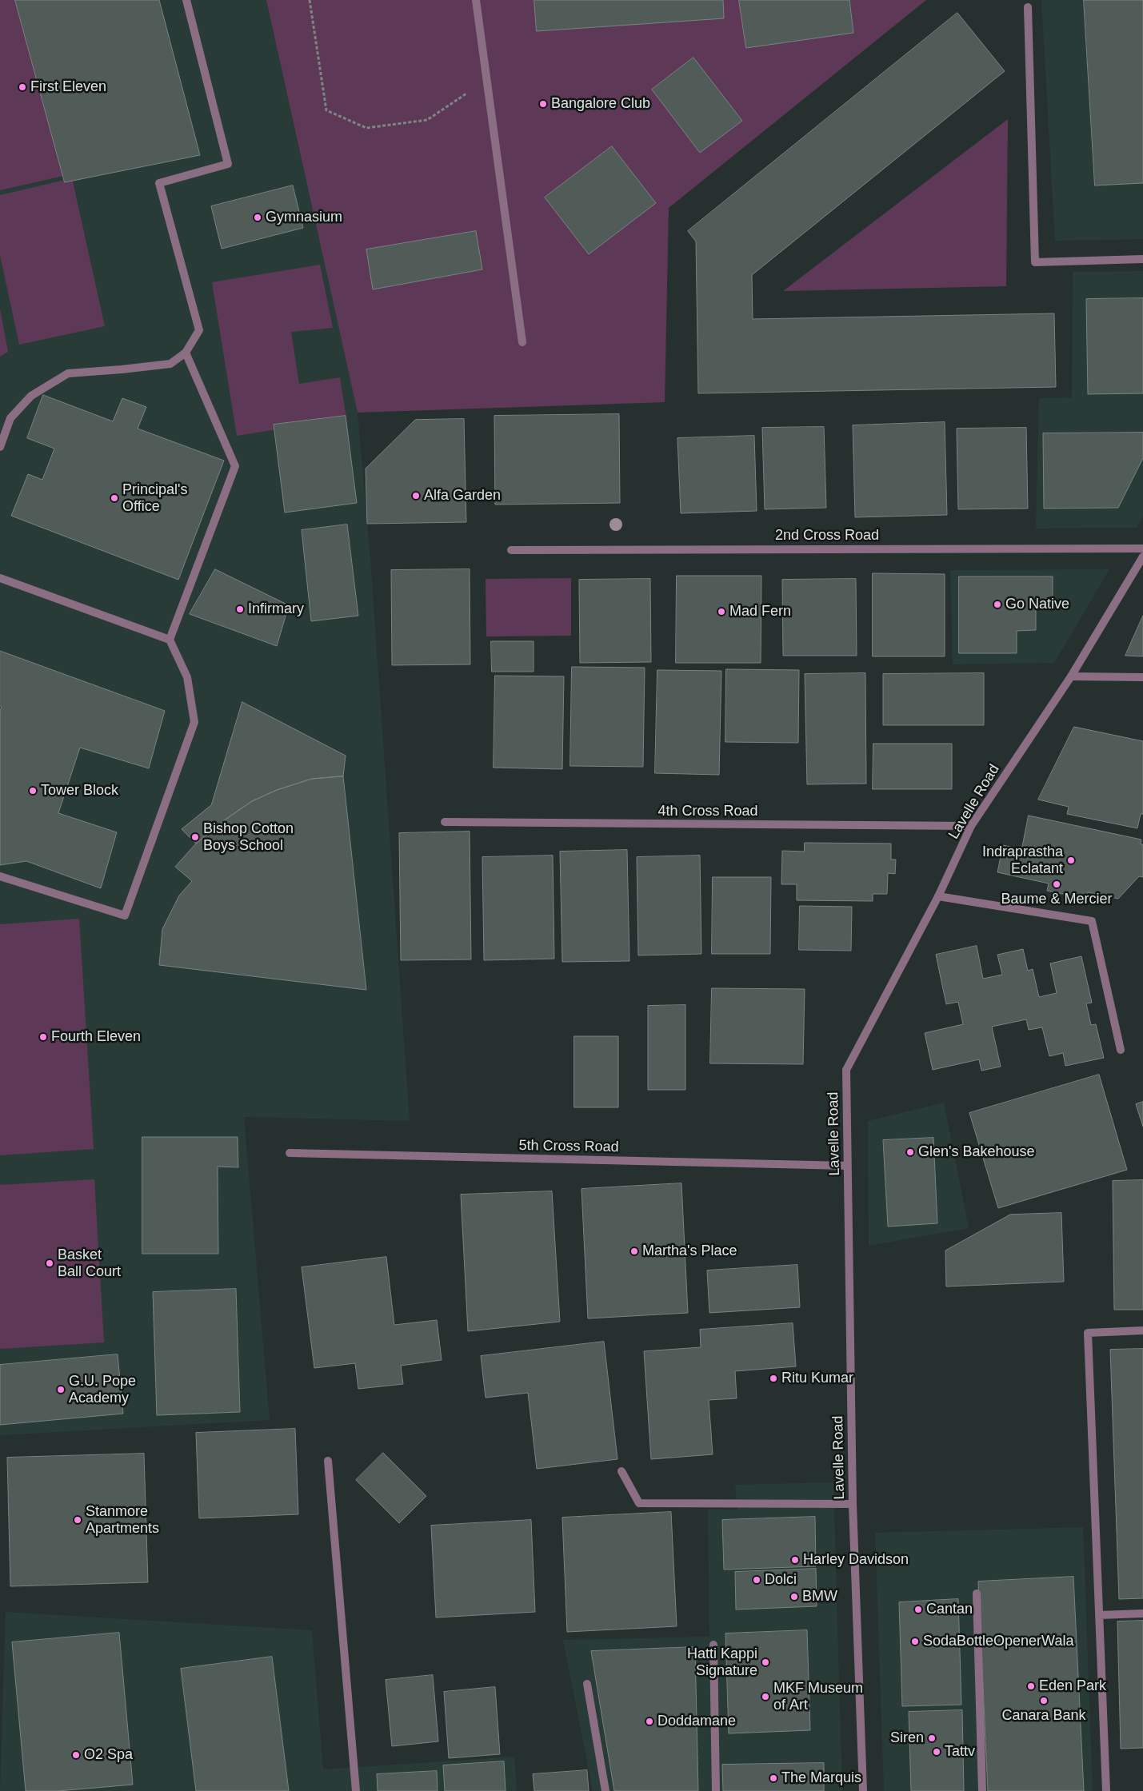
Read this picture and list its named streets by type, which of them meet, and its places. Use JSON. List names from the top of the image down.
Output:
{
  "streets": {
    "street": [
      "2nd Cross Road",
      "Lavelle Road",
      "4th Cross Road",
      "5th Cross Road"
    ]
  },
  "crossings": [
    ["Lavelle Road", "4th Cross Road"],
    ["Lavelle Road", "5th Cross Road"]
  ],
  "places": [
    "First Eleven",
    "Bangalore Club",
    "Gymnasium",
    "Alfa Garden",
    "Principal's Office",
    "Go Native",
    "Infirmary",
    "Mad Fern",
    "Tower Block",
    "Bishop Cotton Boys School",
    "Indraprastha Eclatant",
    "Baume & Mercier",
    "Fourth Eleven",
    "Glen's Bakehouse",
    "Martha's Place",
    "Basket Ball Court",
    "Ritu Kumar",
    "G.U. Pope Academy",
    "Stanmore Apartments",
    "Harley Davidson",
    "Dolci",
    "BMW",
    "Cantan",
    "SodaBottleOpenerWala",
    "Hatti Kappi Signature",
    "Eden Park",
    "MKF Museum of Art",
    "Canara Bank",
    "Doddamane",
    "Siren",
    "Tattv",
    "O2 Spa",
    "The Marquis"
  ]
}
